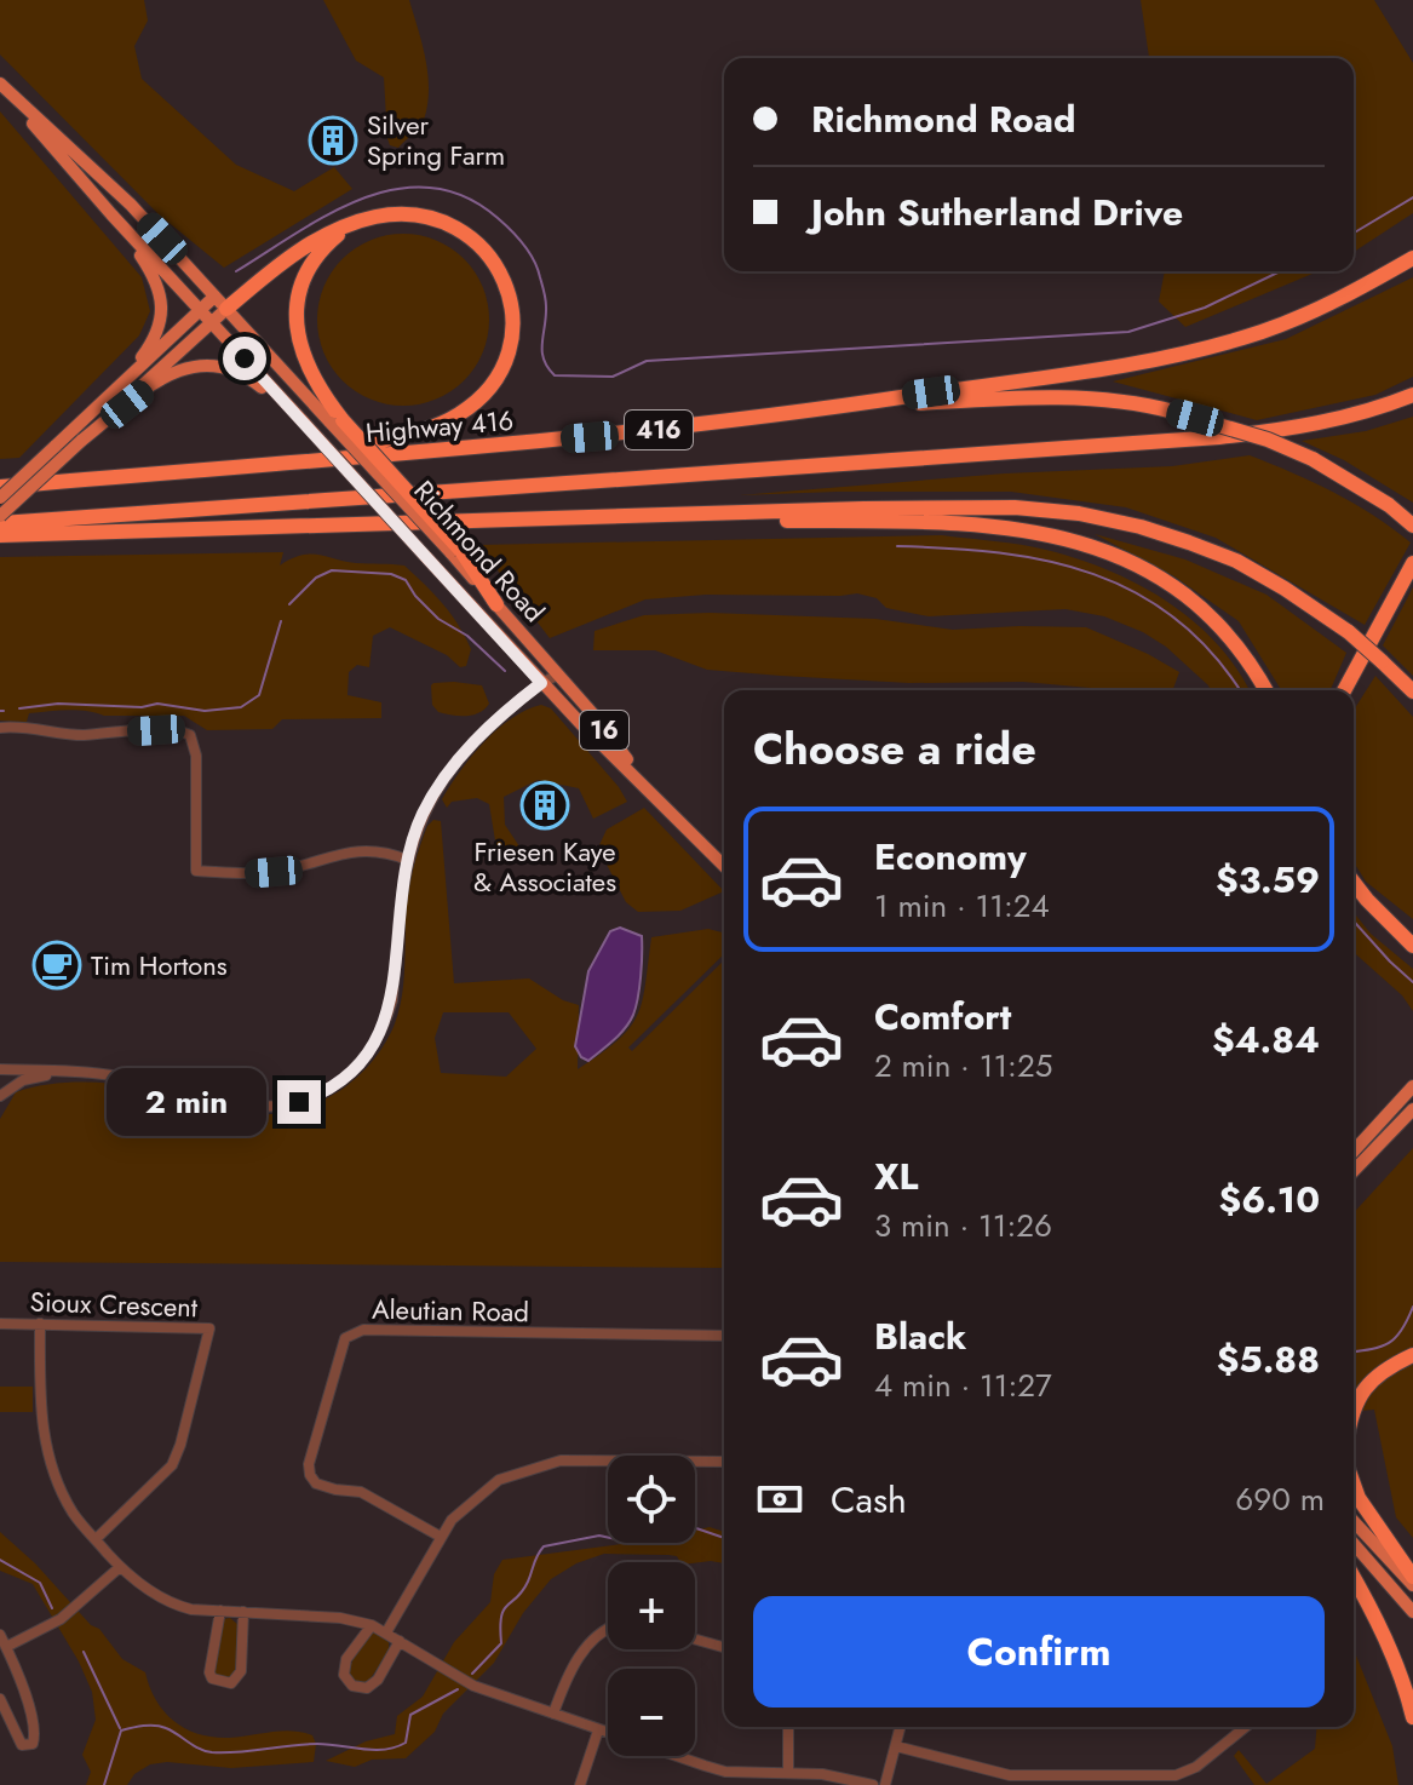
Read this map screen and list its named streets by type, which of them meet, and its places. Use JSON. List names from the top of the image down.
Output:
{
  "streets": {
    "highway": ["Highway 416", "416"],
    "main road": ["Richmond Road", "16"],
    "street": ["Sioux Crescent", "Aleutian Road"]
  },
  "places": {
    "building": ["Silver Spring Farm", "Friesen Kaye & Associates"],
    "cafe": ["Tim Hortons"]
  },
  "page": {
    "banner": ["Richmond Road", "John Sutherland Drive"],
    "heading": "Choose a ride",
    "list": [
      {
        "name": "Economy",
        "note": "1 min · 11:24",
        "value": "$3.59"
      },
      {
        "name": "Comfort",
        "note": "2 min · 11:25",
        "value": "$4.84"
      },
      {
        "name": "XL",
        "note": "3 min · 11:26",
        "value": "$6.10"
      },
      {
        "name": "Black",
        "note": "4 min · 11:27",
        "value": "$5.88"
      }
    ],
    "bubble": "2 min",
    "pay": ["Cash", "690 m"],
    "map_buttons": ["+", "−"],
    "buttons": "Confirm"
  }
}
